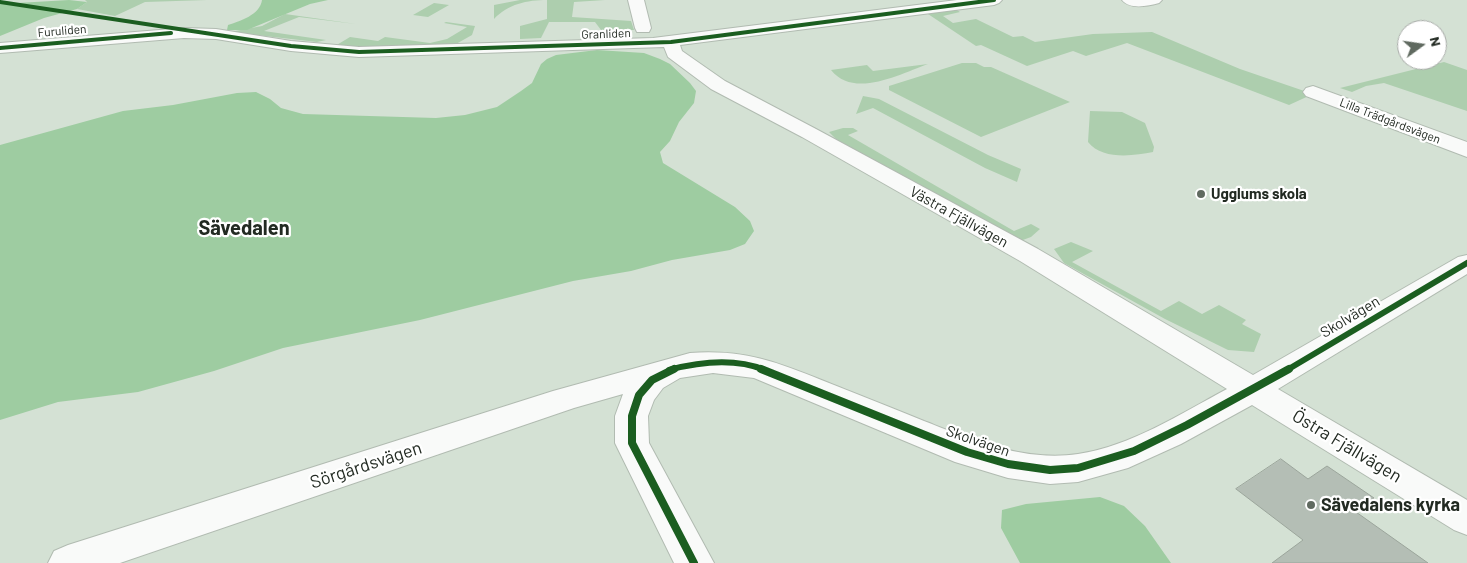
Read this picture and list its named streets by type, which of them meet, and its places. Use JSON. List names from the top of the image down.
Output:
{
  "streets": {
    "street": [
      "Furuliden",
      "Granliden",
      "Lilla Trädgårdsvägen",
      "Västra Fjällvägen",
      "Skolvägen",
      "Östra Fjällvägen",
      "Sörgårdsvägen"
    ]
  },
  "crossings": [
    ["Furuliden", "Granliden"],
    ["Granliden", "Västra Fjällvägen"],
    ["Västra Fjällvägen", "Skolvägen"],
    ["Västra Fjällvägen", "Östra Fjällvägen"],
    ["Skolvägen", "Östra Fjällvägen"],
    ["Skolvägen", "Sörgårdsvägen"]
  ],
  "districts": ["Sävedalen"],
  "places": ["Ugglums skola", "Sävedalens kyrka"],
  "north": "right"
}
